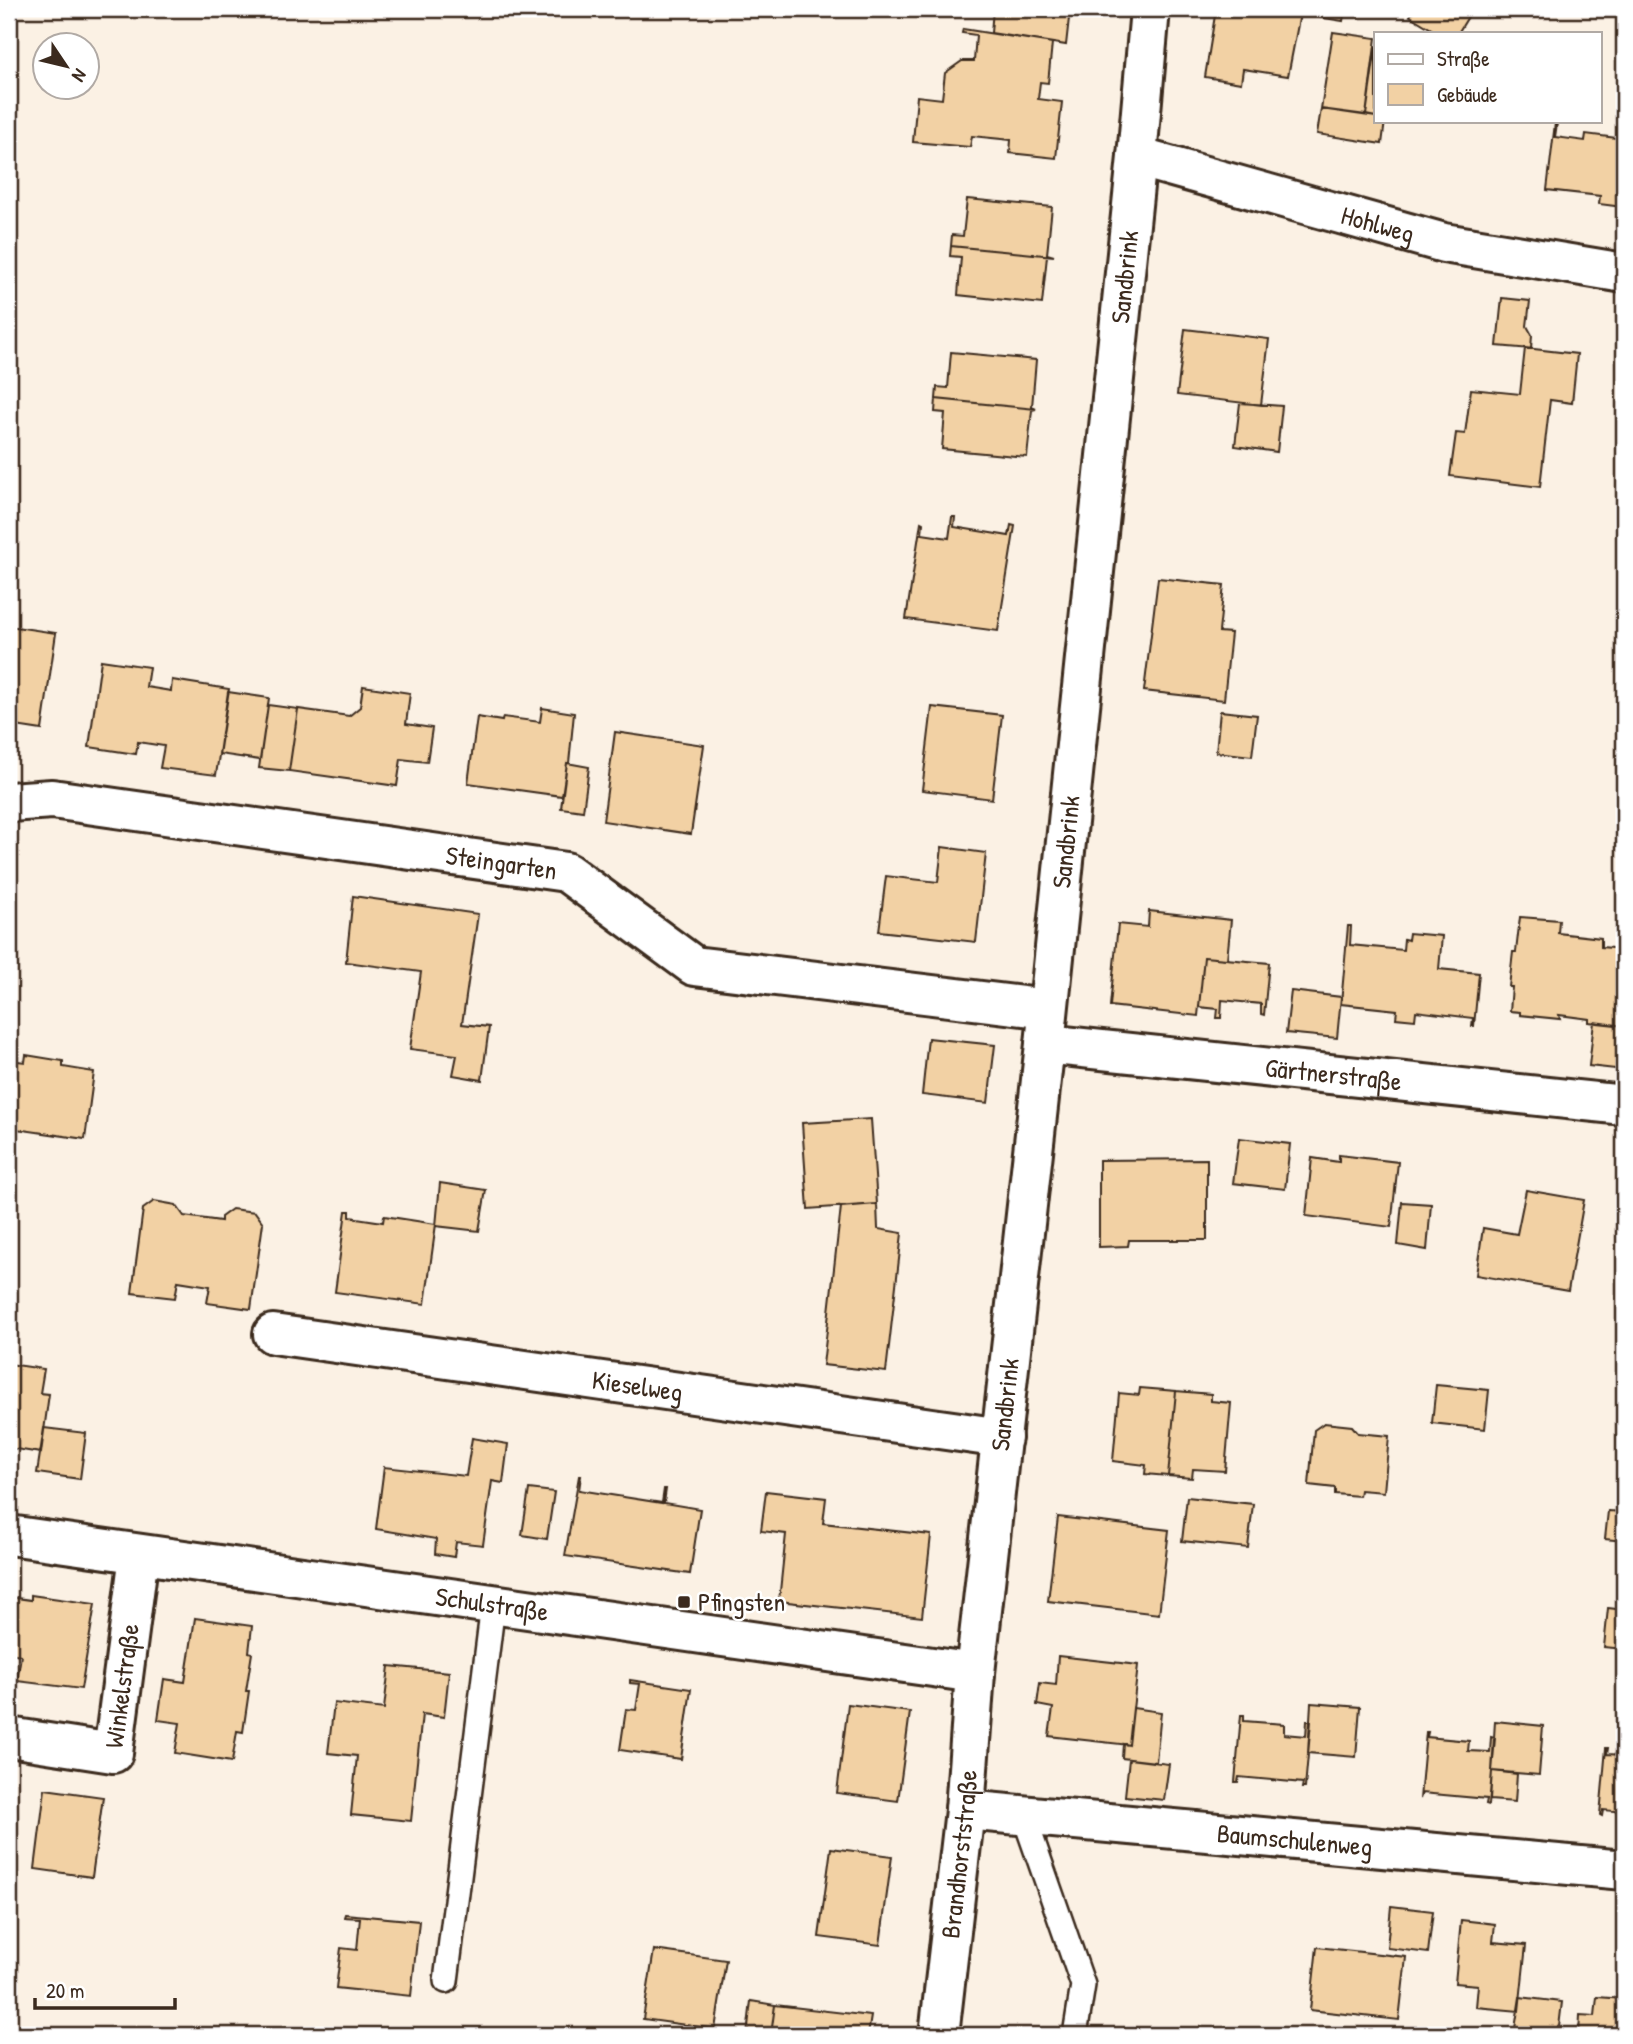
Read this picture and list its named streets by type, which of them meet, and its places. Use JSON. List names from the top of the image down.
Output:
{
  "streets": {
    "street": [
      "Hohlweg",
      "Sandbrink",
      "Steingarten",
      "Gärtnerstraße",
      "Kieselweg",
      "Schulstraße",
      "Winkelstraße",
      "Baumschulenweg",
      "Brandhorststraße"
    ]
  },
  "crossings": [
    ["Hohlweg", "Sandbrink"],
    ["Sandbrink", "Steingarten"],
    ["Sandbrink", "Gärtnerstraße"],
    ["Sandbrink", "Kieselweg"],
    ["Sandbrink", "Schulstraße"],
    ["Sandbrink", "Brandhorststraße"],
    ["Steingarten", "Gärtnerstraße"],
    ["Schulstraße", "Winkelstraße"],
    ["Schulstraße", "Brandhorststraße"],
    ["Baumschulenweg", "Brandhorststraße"]
  ],
  "places": {
    "transit": ["Pfingsten"]
  },
  "legend": ["Straße", "Gebäude"],
  "scale_bar": "20 m",
  "north": "bottom right"
}
